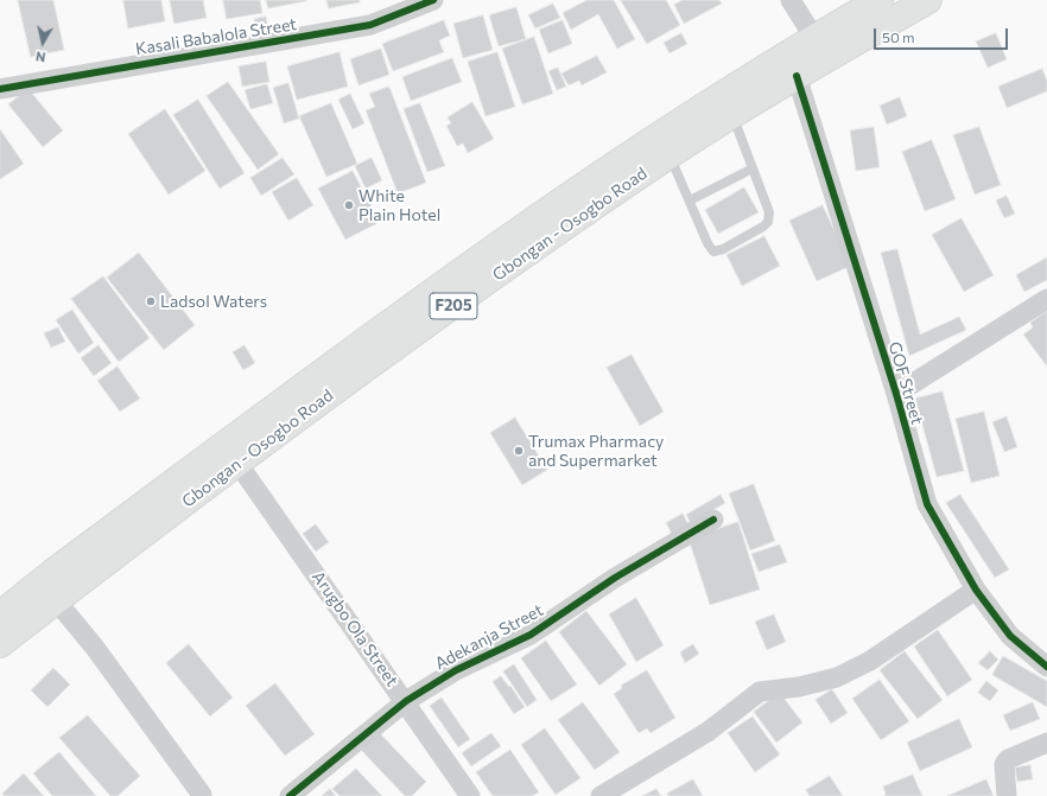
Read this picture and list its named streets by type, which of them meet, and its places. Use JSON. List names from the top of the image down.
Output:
{
  "streets": {
    "main road": ["Gbongan - Osogbo Road", "F205"],
    "street": [
      "Kasali Babalola Street",
      "GOF Street",
      "Arugbo Ola Street",
      "Adekanja Street"
    ]
  },
  "crossings": [
    ["Gbongan - Osogbo Road", "GOF Street"],
    ["Gbongan - Osogbo Road", "Arugbo Ola Street"],
    ["Arugbo Ola Street", "Adekanja Street"]
  ],
  "places": ["White Plain Hotel", "Ladsol Waters", "Trumax Pharmacy and Supermarket"],
  "scale_bar": "50 m",
  "north": "bottom"
}
